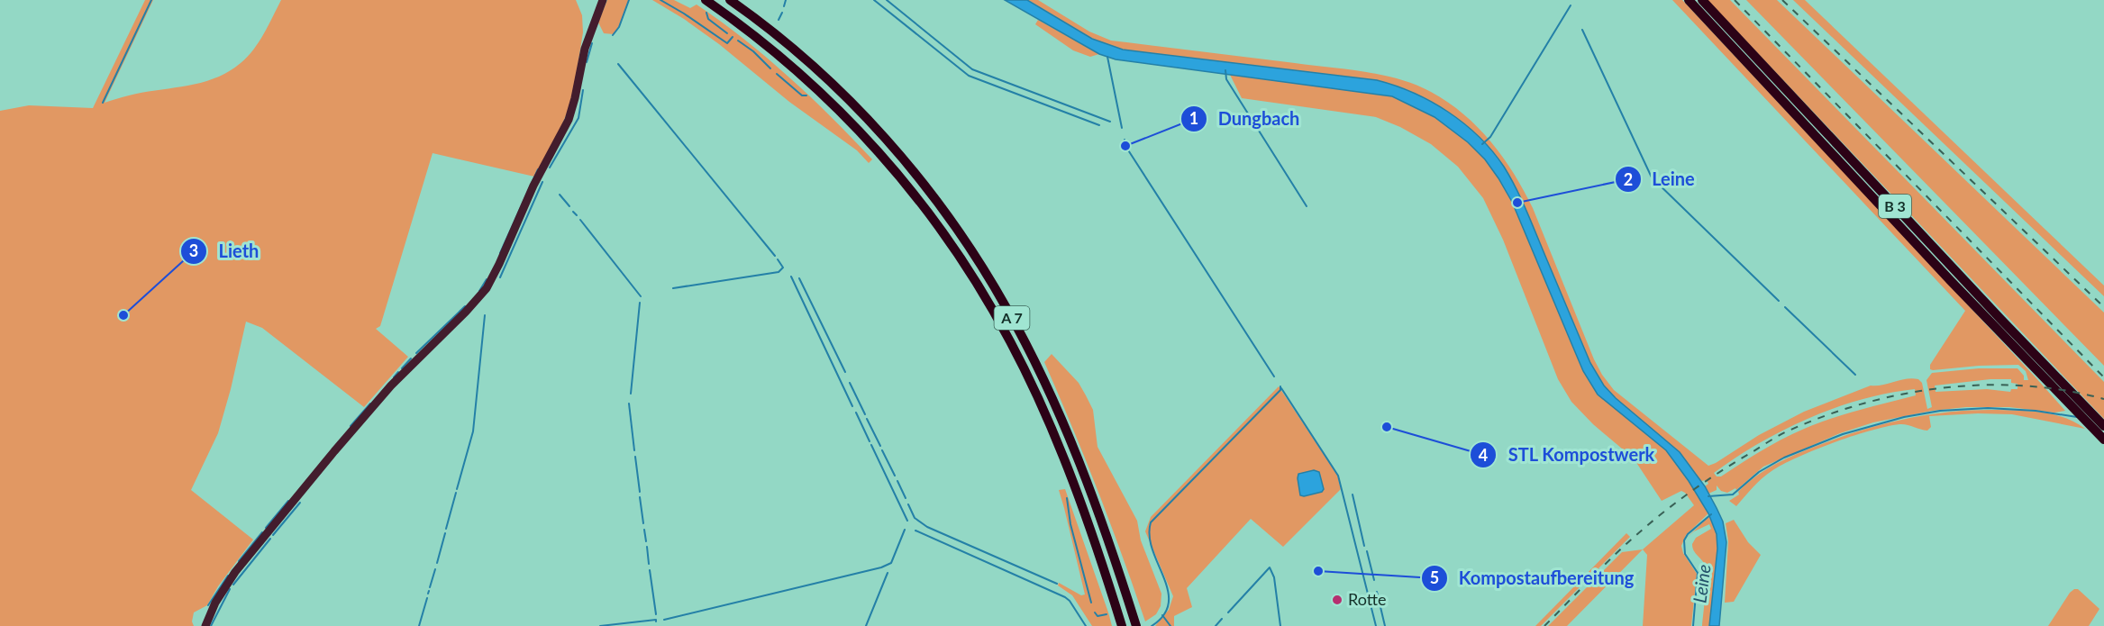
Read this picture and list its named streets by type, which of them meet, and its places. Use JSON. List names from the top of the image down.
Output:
{
  "streets": {
    "highway": ["B 3", "A 7"]
  },
  "water": ["Leine"],
  "places": [
    "Dungbach",
    "Leine",
    "Lieth",
    "STL Kompostwerk",
    "Kompostaufbereitung",
    "Rotte"
  ]
}
